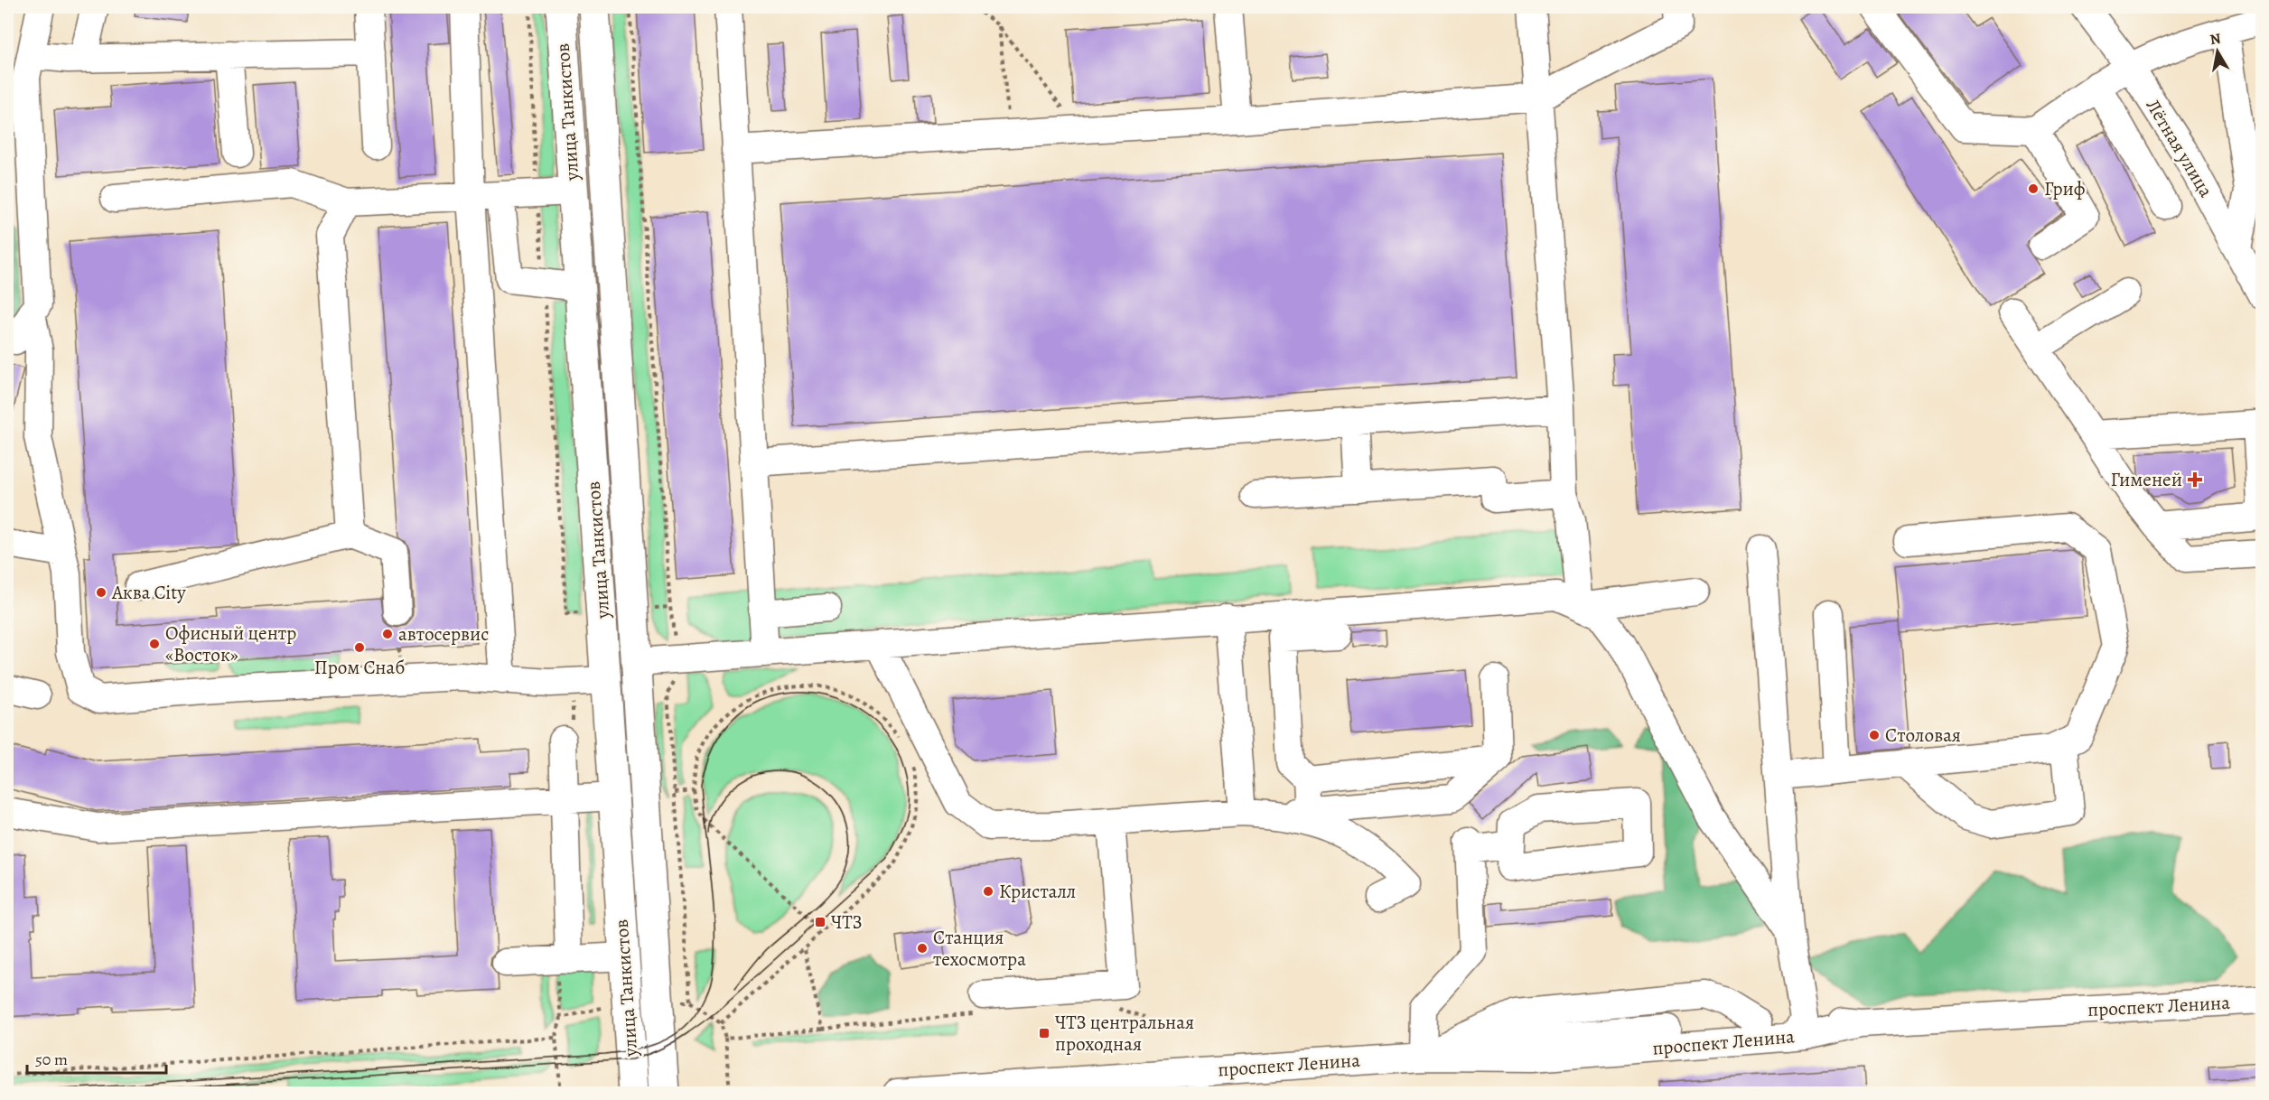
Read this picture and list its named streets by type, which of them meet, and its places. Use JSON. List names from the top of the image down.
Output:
{
  "streets": {
    "main road": ["улица Танкистов"],
    "street": ["Лётная улица", "проспект Ленина"]
  },
  "places": {
    "other": [
      "Гриф",
      "Аква City",
      "автосервис",
      "Офисный центр «Восток»",
      "Пром Снаб",
      "Столовая",
      "Кристалл",
      "Станция техосмотра"
    ],
    "health": ["Гименей"],
    "transit": ["ЧТЗ", "ЧТЗ центральная проходная"]
  },
  "scale_bar": "50 m",
  "north": "top"
}
